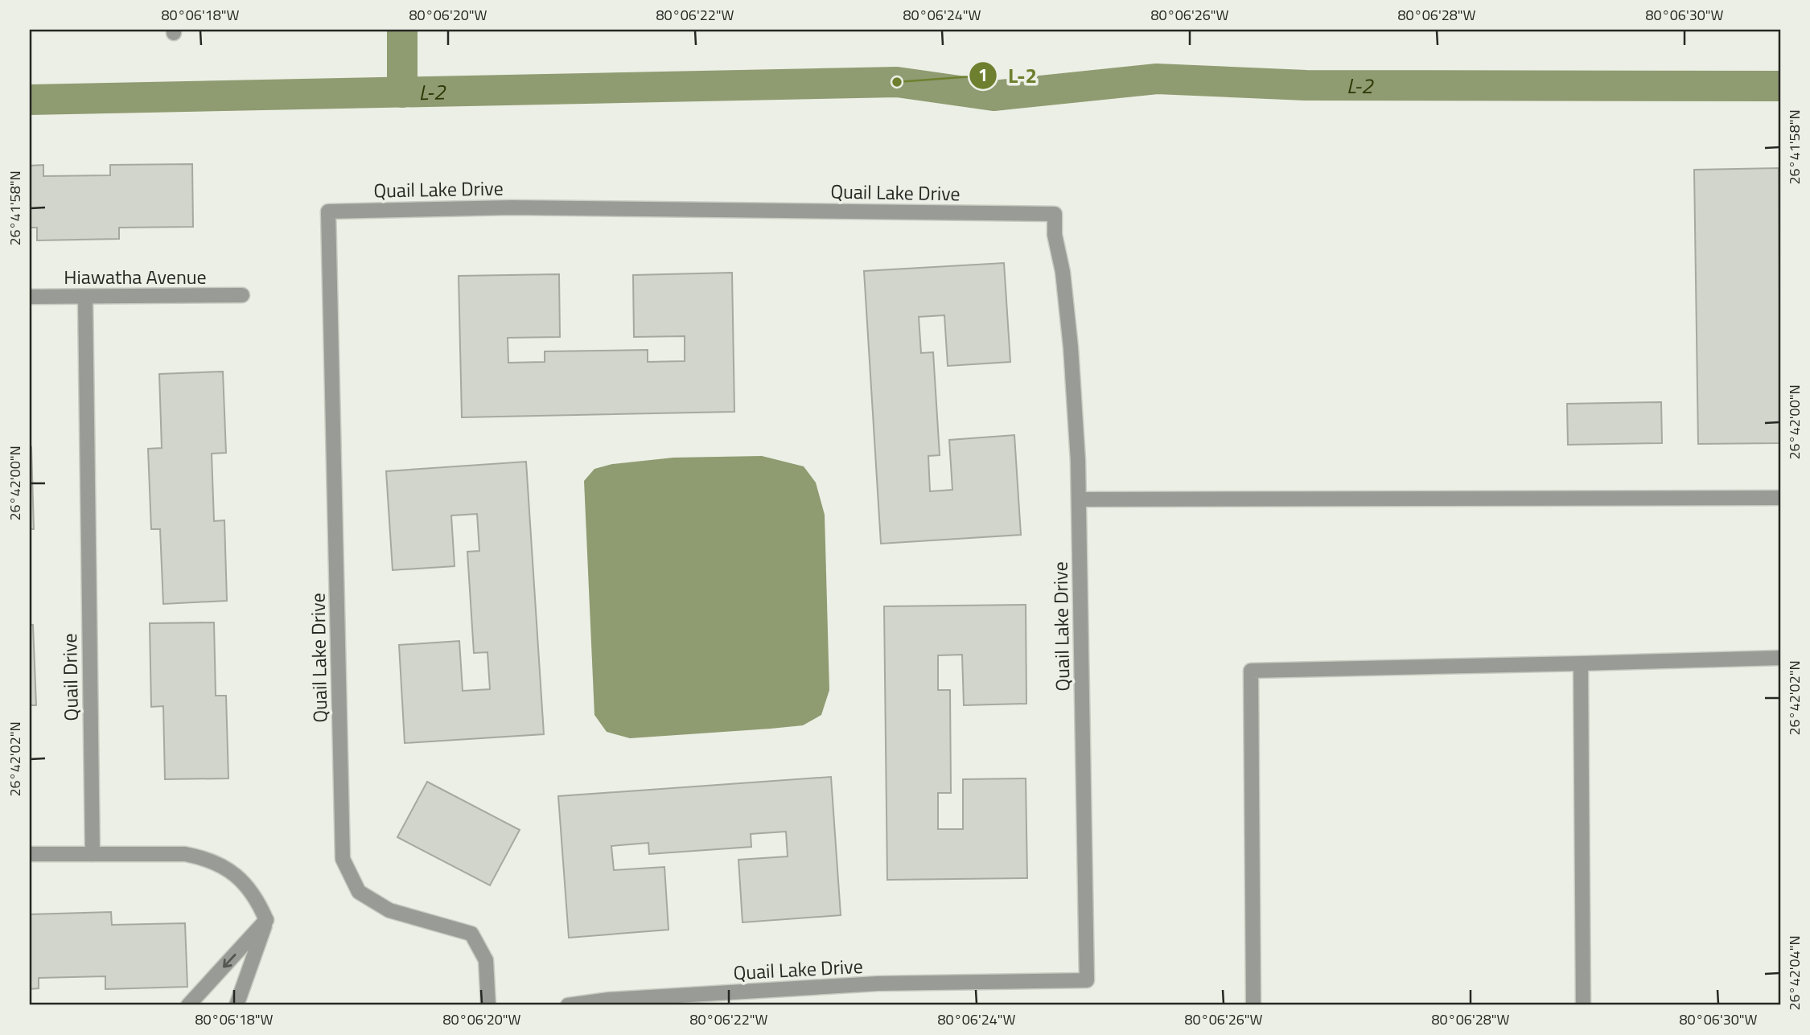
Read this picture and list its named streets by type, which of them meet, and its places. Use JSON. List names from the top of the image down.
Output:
{
  "streets": {
    "street": ["Quail Lake Drive", "Hiawatha Avenue", "Quail Drive"]
  },
  "crossings": [
    ["Hiawatha Avenue", "Quail Drive"]
  ],
  "water": ["L-2"],
  "places": ["L-2"],
  "coordinates": [
    "80°06'18\"W",
    "80°06'20\"W",
    "80°06'22\"W",
    "80°06'24\"W",
    "80°06'26\"W",
    "80°06'28\"W",
    "80°06'30\"W",
    "26°41'58\"N",
    "26°42'00\"N",
    "26°42'02\"N",
    "26°42'04\"N"
  ]
}
